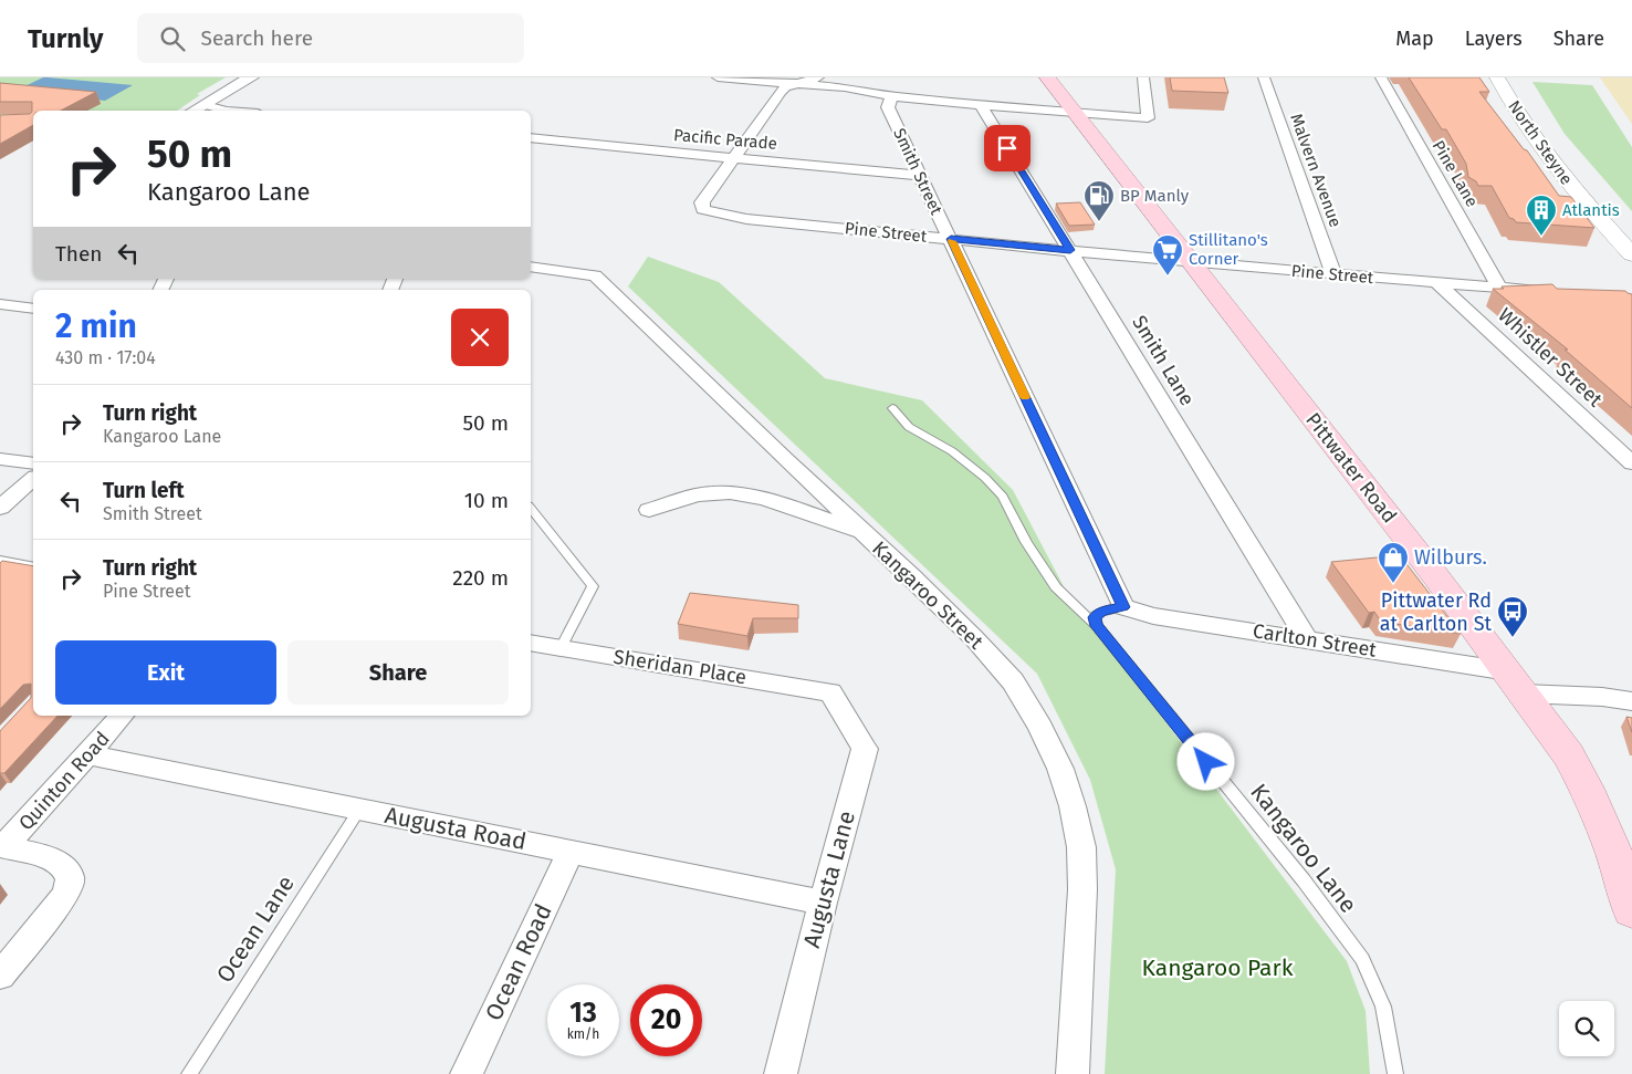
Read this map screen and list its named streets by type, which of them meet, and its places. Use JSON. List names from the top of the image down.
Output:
{
  "streets": {
    "main road": ["North Steyne", "Pittwater Road"],
    "street": [
      "Pacific Parade",
      "Malvern Avenue",
      "Smith Street",
      "Pine Lane",
      "Pine Street",
      "Whistler Street",
      "Smith Lane",
      "Kangaroo Street",
      "Carlton Street",
      "Sheridan Place",
      "Quinton Road",
      "Augusta Road",
      "Augusta Lane",
      "Ocean Road"
    ],
    "lane": ["Kangaroo Lane", "Ocean Lane"]
  },
  "crossings": [
    ["Pacific Parade", "Smith Street"],
    ["Pacific Parade", "Pine Street"],
    ["Malvern Avenue", "Pine Street"],
    ["Smith Street", "Pine Street"],
    ["Smith Street", "Carlton Street"],
    ["Pine Lane", "Pine Street"],
    ["Pine Street", "Whistler Street"],
    ["Pine Street", "Smith Lane"],
    ["Pine Street", "Pittwater Road"],
    ["Smith Lane", "Carlton Street"],
    ["Pittwater Road", "Carlton Street"],
    ["Sheridan Place", "Augusta Lane"],
    ["Quinton Road", "Augusta Road"],
    ["Augusta Road", "Augusta Lane"],
    ["Augusta Road", "Ocean Lane"],
    ["Augusta Road", "Ocean Road"]
  ],
  "parks": ["Kangaroo Park"],
  "places": {
    "fuel station": ["BP Manly"],
    "building": ["Atlantis"],
    "supermarket": ["Stillitano's Corner"],
    "shop": ["Wilburs."],
    "bus stop": ["Pittwater Rd at Carlton St"]
  },
  "page": {
    "header": "Turnly",
    "search": "Search here",
    "nav": ["Map", "Layers", "Share"],
    "turn": ["50 m", "Kangaroo Lane"],
    "then": "Then",
    "heading": ["2 min", "430 m · 17:04"],
    "list": [
      {
        "name": "Turn right",
        "note": "Kangaroo Lane",
        "value": "50 m"
      },
      {
        "name": "Turn left",
        "note": "Smith Street",
        "value": "10 m"
      },
      {
        "name": "Turn right",
        "note": "Pine Street",
        "value": "220 m"
      }
    ],
    "buttons": ["Exit", "Share"],
    "speed": "13 km/h",
    "limit": "20"
  }
}
